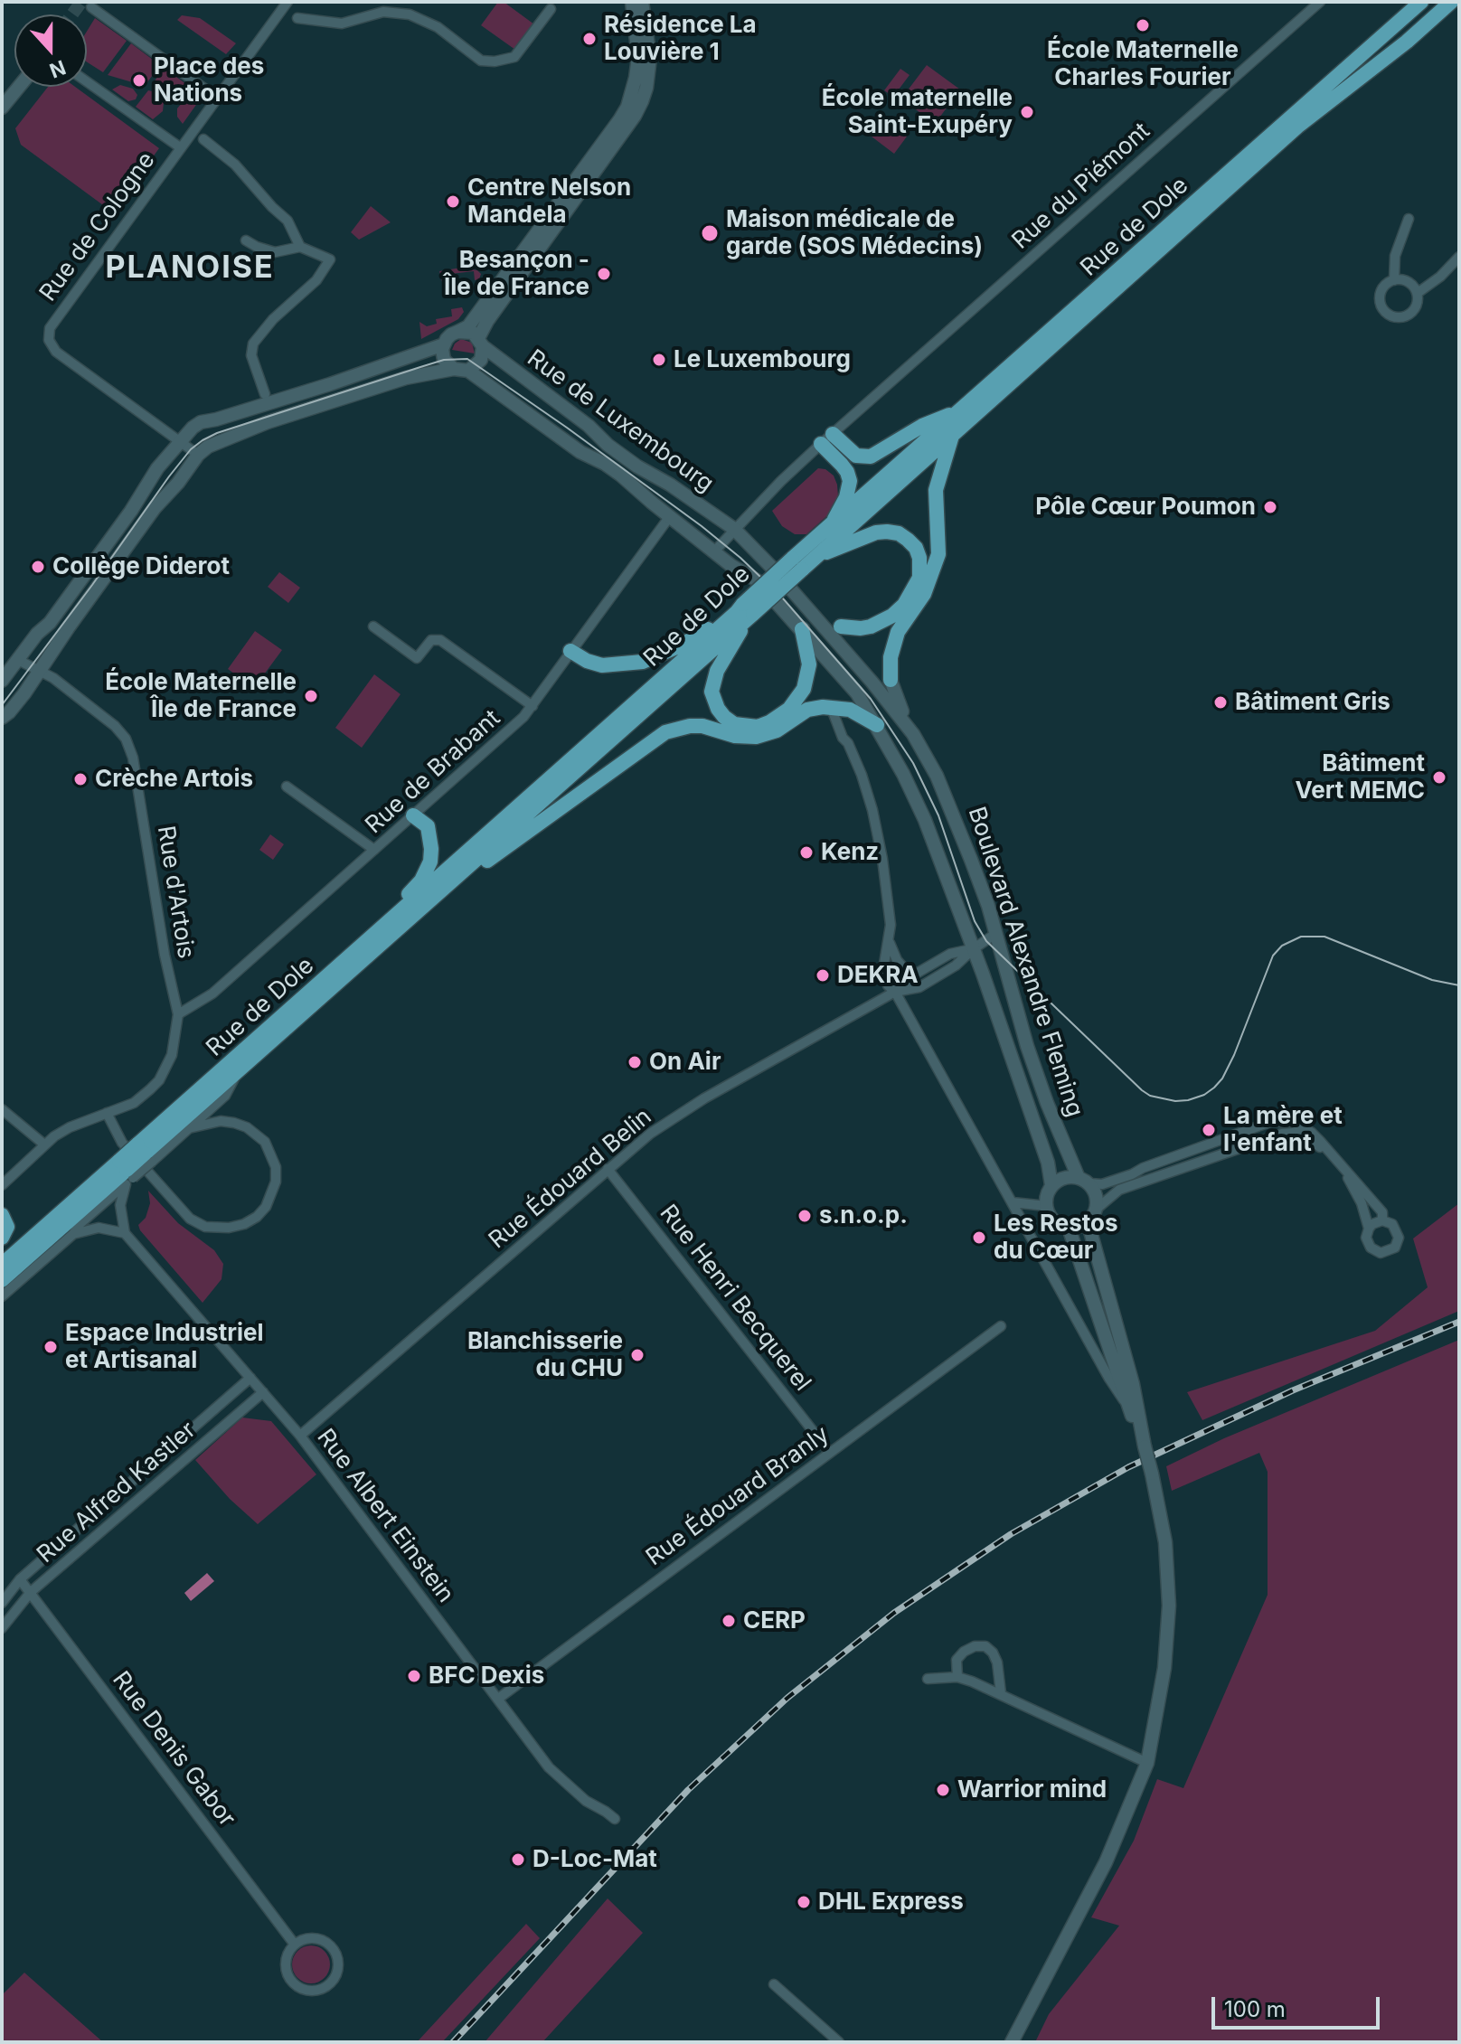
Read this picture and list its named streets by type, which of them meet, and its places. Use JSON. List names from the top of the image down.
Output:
{
  "streets": {
    "main road": ["Rue de Dole"],
    "street": [
      "Rue du Piémont",
      "Rue de Cologne",
      "Rue de Luxembourg",
      "Rue de Brabant",
      "Rue d'Artois",
      "Boulevard Alexandre Fleming",
      "Rue Édouard Belin",
      "Rue Henri Becquerel",
      "Rue Alfred Kastler",
      "Rue Édouard Branly",
      "Rue Albert Einstein",
      "Rue Denis Gabor"
    ]
  },
  "crossings": [
    ["Rue du Piémont", "Rue de Luxembourg"],
    ["Rue du Piémont", "Boulevard Alexandre Fleming"],
    ["Rue de Luxembourg", "Rue de Brabant"],
    ["Rue de Luxembourg", "Boulevard Alexandre Fleming"],
    ["Rue de Brabant", "Rue d'Artois"],
    ["Boulevard Alexandre Fleming", "Rue Édouard Belin"],
    ["Rue Édouard Belin", "Rue Henri Becquerel"],
    ["Rue Édouard Belin", "Rue Albert Einstein"],
    ["Rue Henri Becquerel", "Rue Édouard Branly"],
    ["Rue Alfred Kastler", "Rue Albert Einstein"],
    ["Rue Alfred Kastler", "Rue Denis Gabor"],
    ["Rue Édouard Branly", "Rue Albert Einstein"]
  ],
  "districts": ["PLANOISE"],
  "places": [
    "École Maternelle Charles Fourier",
    "Résidence La Louvière 1",
    "Place des Nations",
    "École maternelle Saint-Exupéry",
    "Centre Nelson Mandela",
    "Maison médicale de garde (SOS Médecins)",
    "Besançon - Île de France",
    "Le Luxembourg",
    "Pôle Cœur Poumon",
    "Collège Diderot",
    "École Maternelle Île de France",
    "Bâtiment Gris",
    "Bâtiment Vert MEMC",
    "Crèche Artois",
    "Kenz",
    "DEKRA",
    "On Air",
    "La mère et l'enfant",
    "s.n.o.p.",
    "Les Restos du Cœur",
    "Espace Industriel et Artisanal",
    "Blanchisserie du CHU",
    "CERP",
    "BFC Dexis",
    "Warrior mind",
    "D-Loc-Mat",
    "DHL Express"
  ],
  "scale_bar": "100 m",
  "north": "bottom"
}
